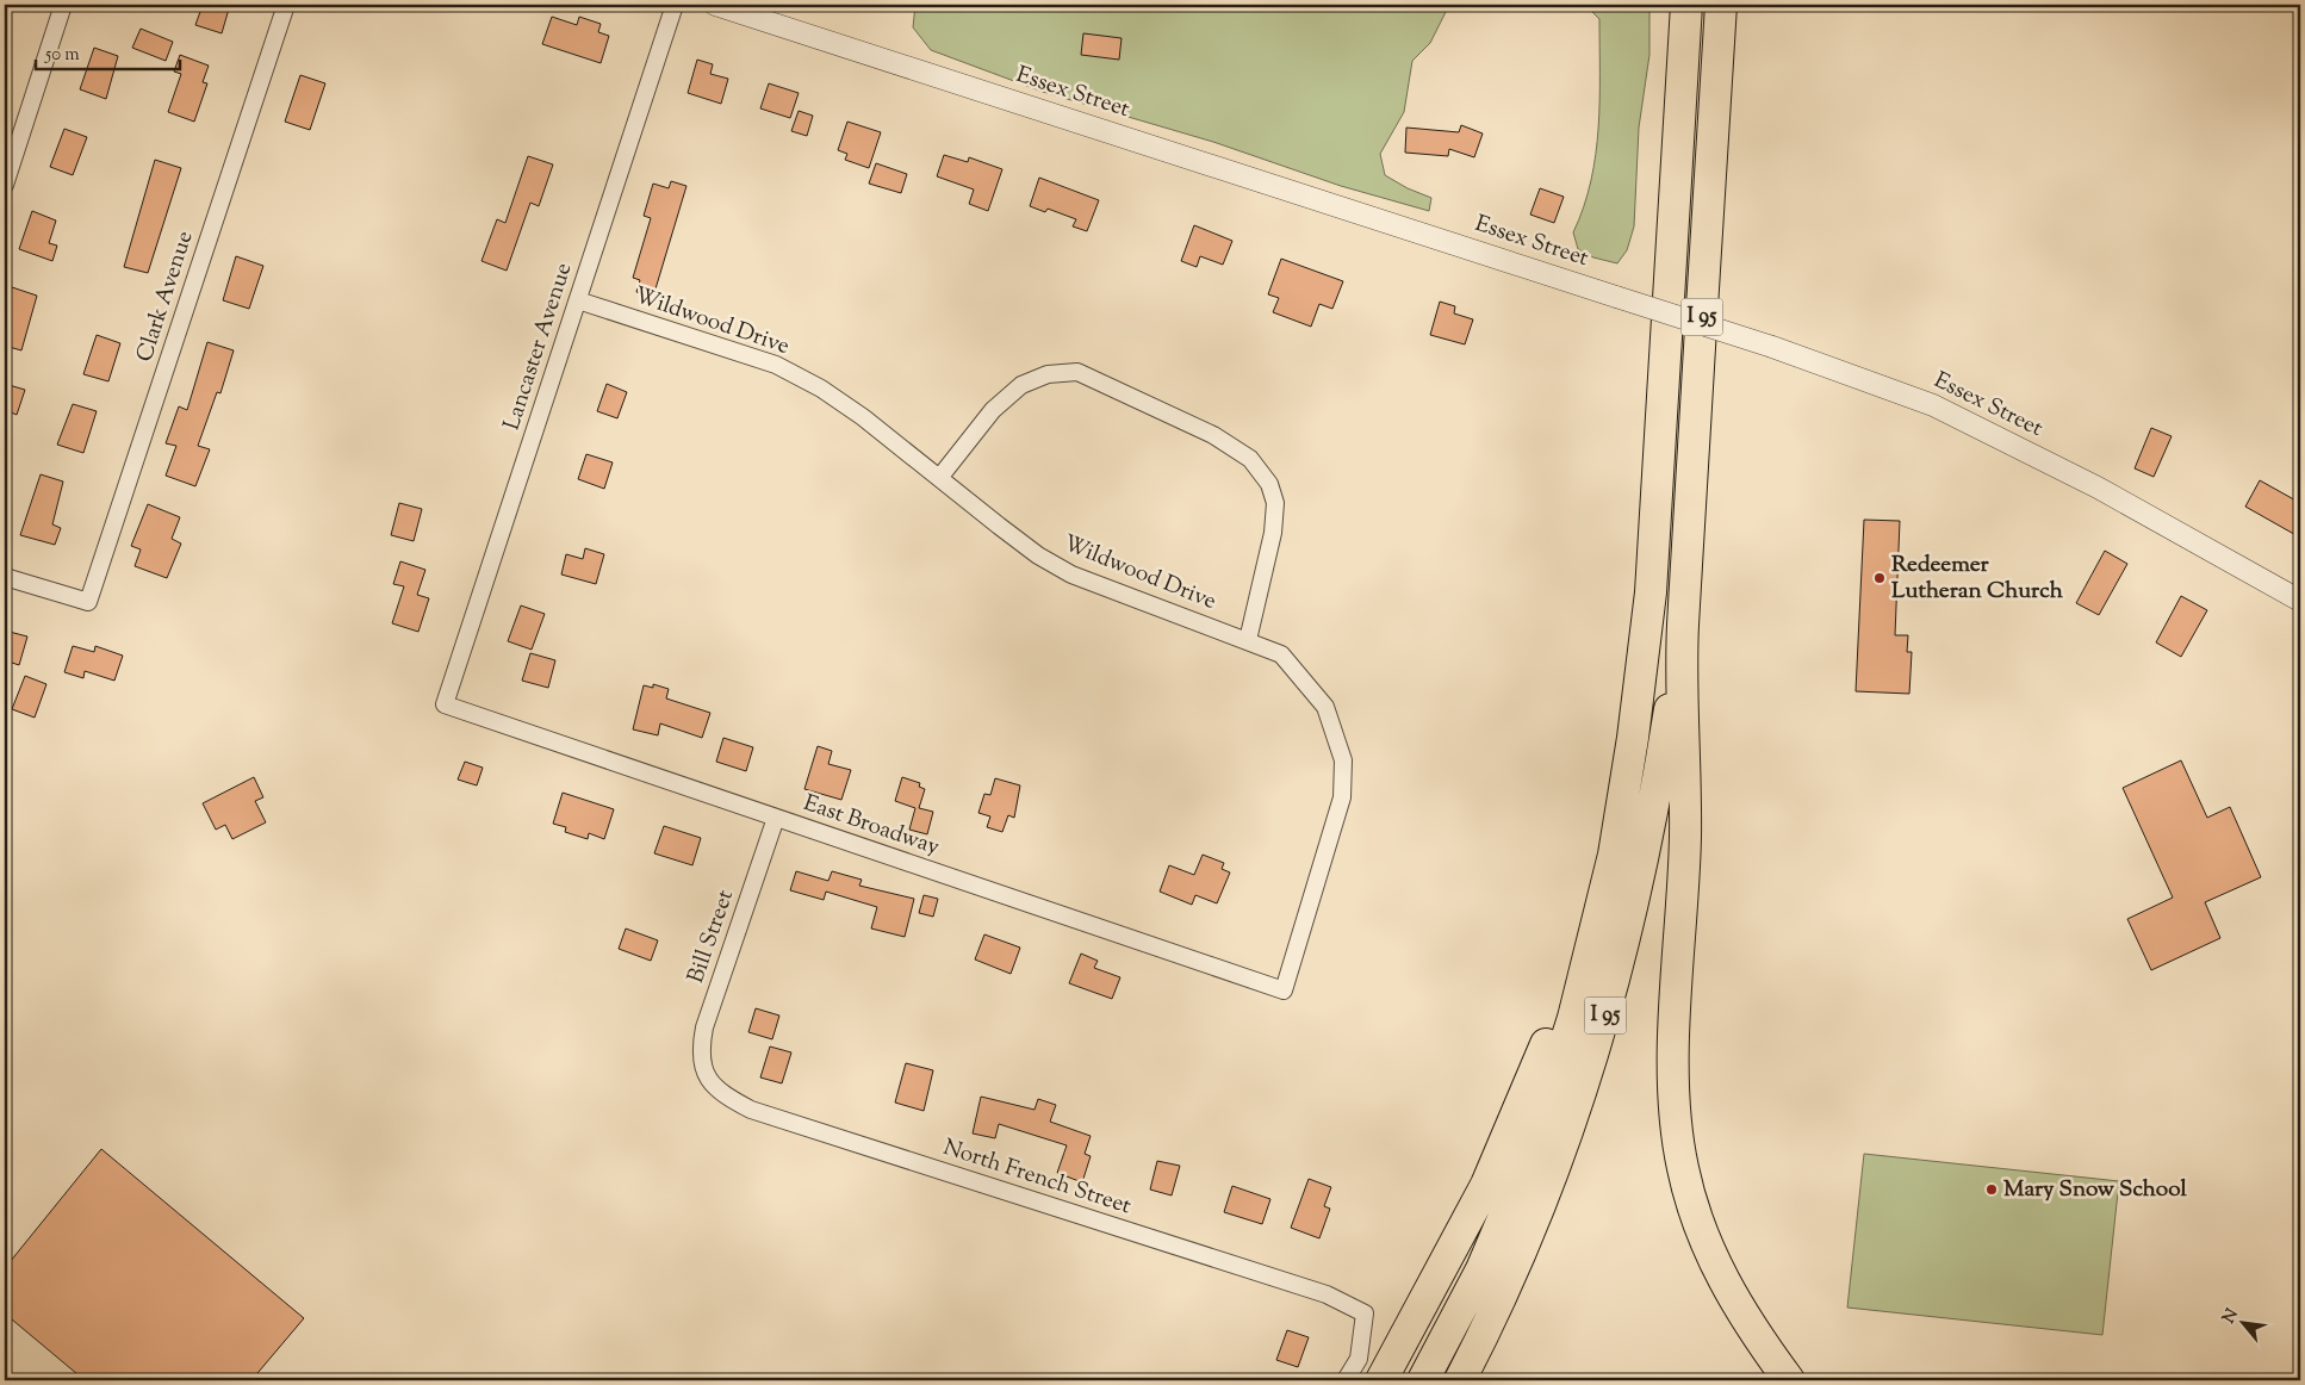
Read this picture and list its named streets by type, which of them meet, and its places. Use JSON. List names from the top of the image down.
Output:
{
  "streets": {
    "highway": ["I 95"],
    "street": [
      "Essex Street",
      "Clark Avenue",
      "Wildwood Drive",
      "Lancaster Avenue",
      "East Broadway",
      "Bill Street",
      "North French Street"
    ]
  },
  "crossings": [
    ["Wildwood Drive", "Lancaster Avenue"],
    ["Wildwood Drive", "East Broadway"],
    ["Lancaster Avenue", "East Broadway"],
    ["East Broadway", "Bill Street"],
    ["Bill Street", "North French Street"]
  ],
  "places": ["Redeemer Lutheran Church", "Mary Snow School"],
  "scale_bar": "50 m",
  "north": "top left"
}
